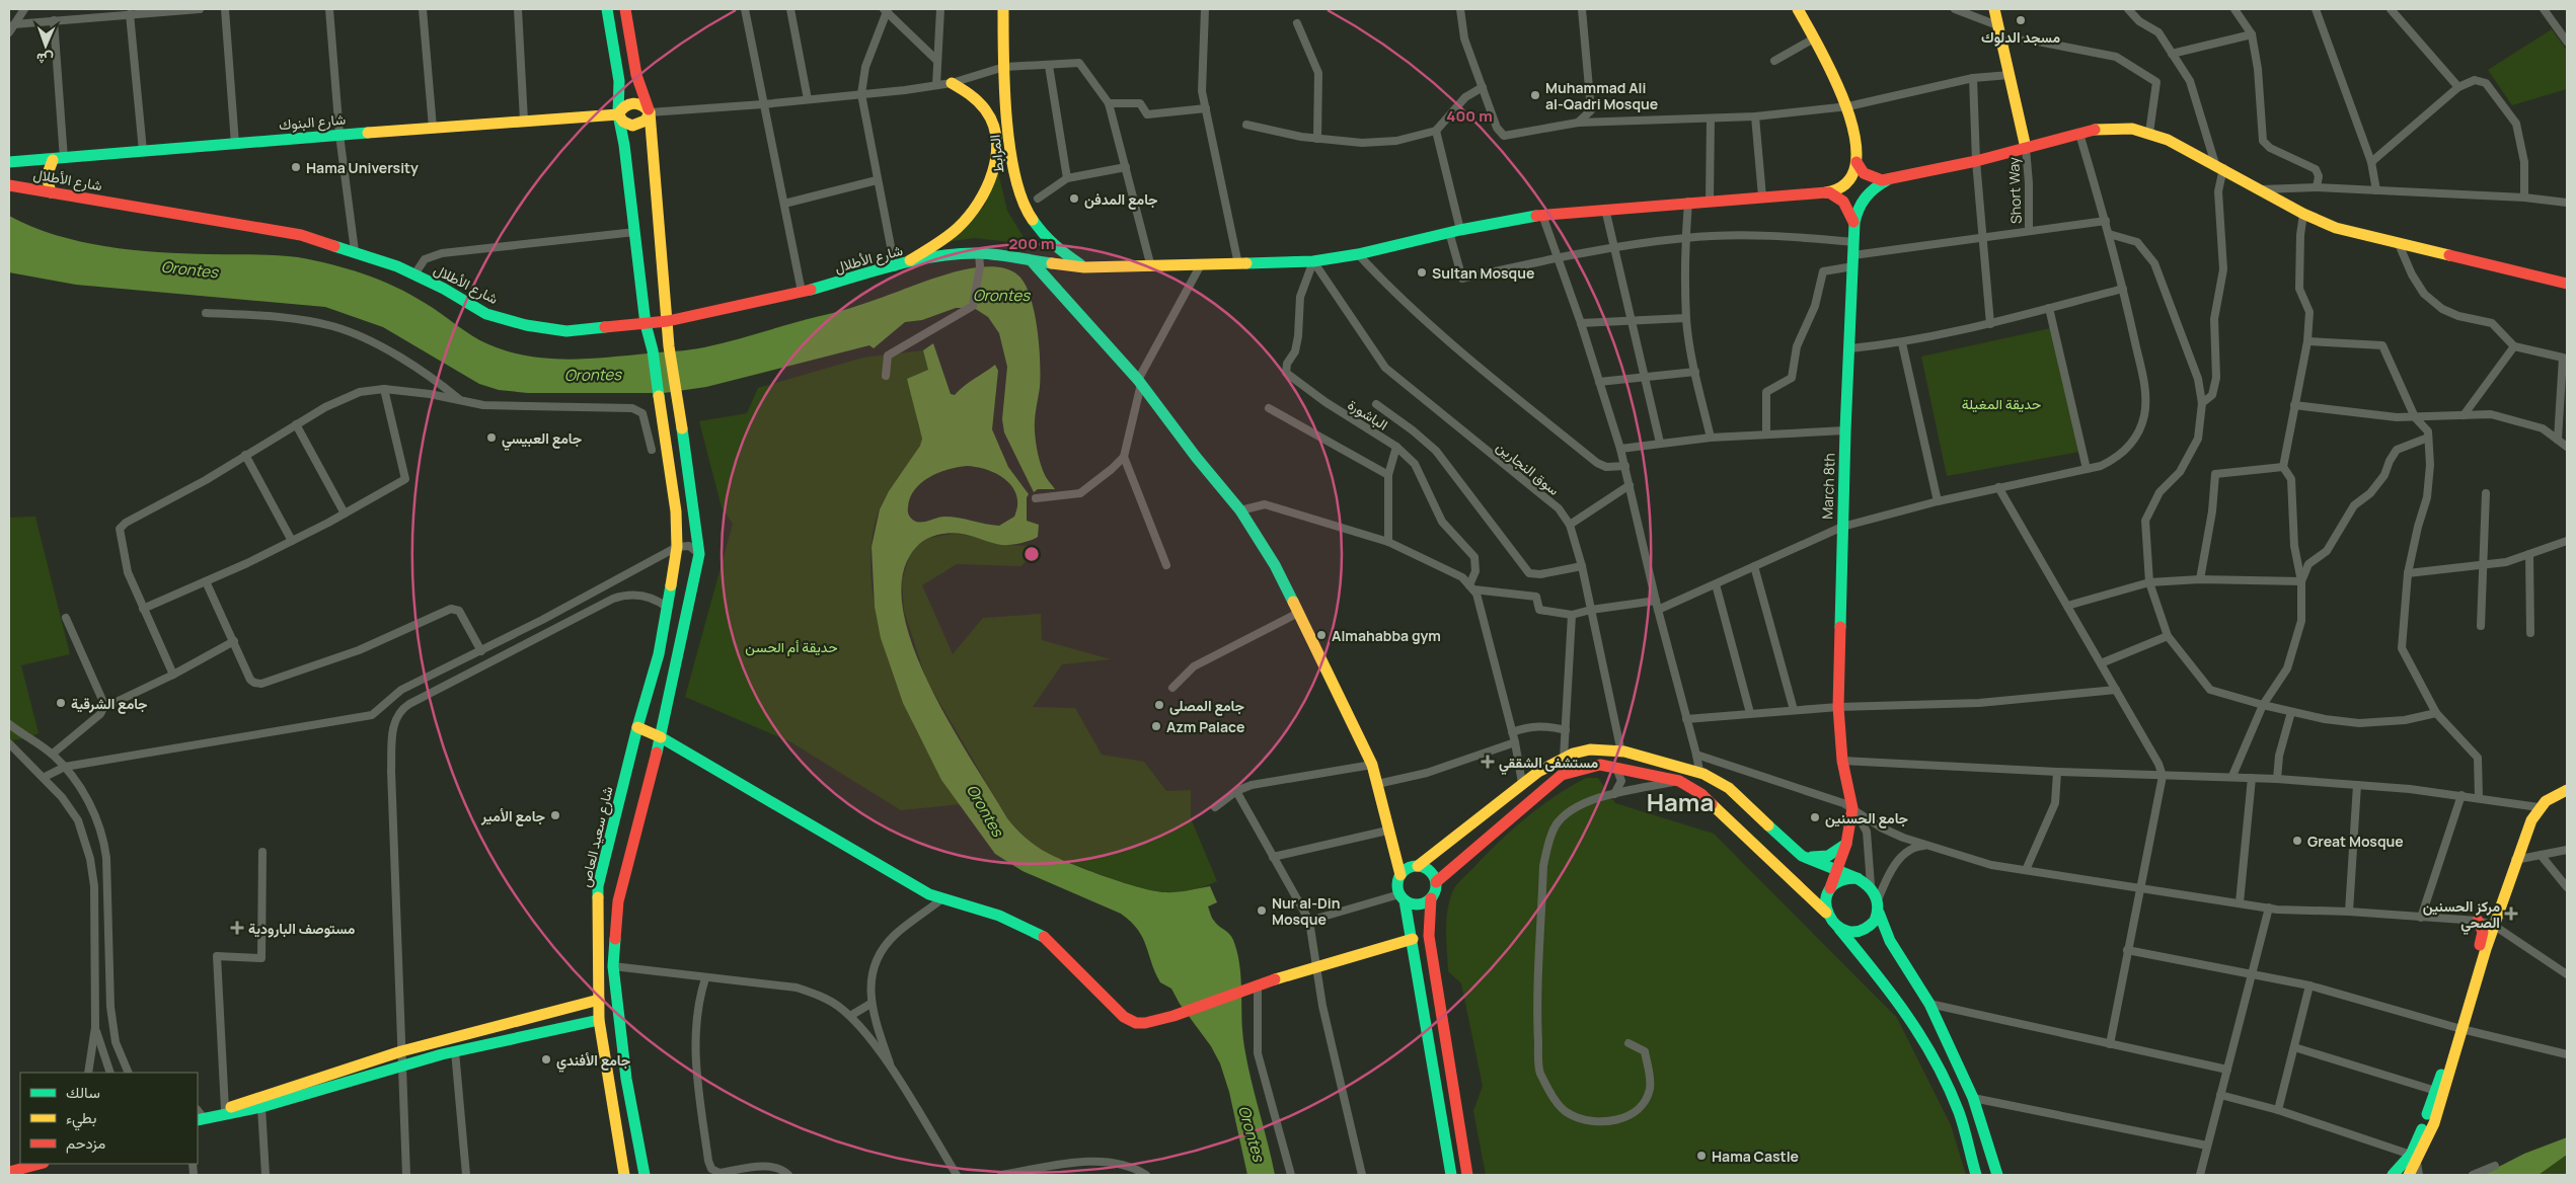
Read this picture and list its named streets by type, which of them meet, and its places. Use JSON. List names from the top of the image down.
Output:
{
  "streets": {
    "main road": [
      "شارع البنوك",
      "المرابط",
      "شارع الأطلال",
      "March 8th",
      "شارع سعيد العاص"
    ],
    "street": ["Short Way", "الباشورة", "سوق النجارين"]
  },
  "crossings": [
    ["شارع البنوك", "شارع سعيد العاص"],
    ["المرابط", "شارع الأطلال"],
    ["شارع الأطلال", "الباشورة"],
    ["شارع الأطلال", "سوق النجارين"],
    ["شارع الأطلال", "شارع سعيد العاص"],
    ["الباشورة", "سوق النجارين"]
  ],
  "districts": ["Hama"],
  "water": ["Orontes"],
  "parks": ["حديقة المغيلة", "حديقة أم الحسن"],
  "places": {
    "other": [
      "مسجد الدلوك",
      "Muhammad Ali al-Qadri Mosque",
      "Hama University",
      "جامع المدفن",
      "Sultan Mosque",
      "جامع العبيسي",
      "Almahabba gym",
      "جامع الشرقية",
      "جامع المصلى",
      "Azm Palace",
      "جامع الأمير",
      "جامع الحسنين",
      "Great Mosque",
      "Nur al-Din Mosque",
      "جامع الأفندي",
      "Hama Castle"
    ],
    "health": ["مستشفى الشققي", "مركز الحسنين الصحي", "مستوصف البارودية"]
  },
  "legend": ["سالك", "بطيء", "مزدحم"],
  "north": "bottom",
  "rings": ["400 m", "200 m"]
}
